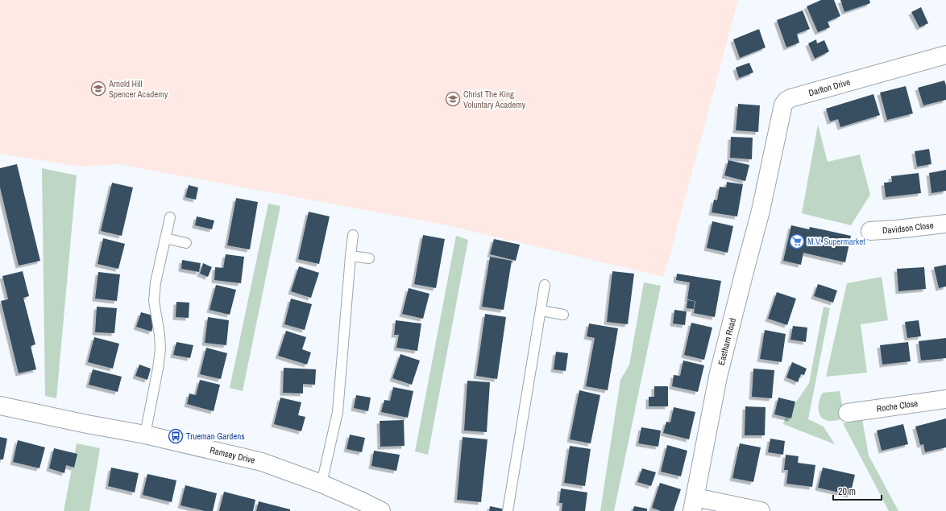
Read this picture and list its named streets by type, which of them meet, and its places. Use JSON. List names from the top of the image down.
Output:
{
  "streets": {
    "street": [
      "Darlton Drive",
      "Davidson Close",
      "Eastham Road",
      "Roche Close",
      "Ramsey Drive"
    ]
  },
  "crossings": [
    ["Darlton Drive", "Eastham Road"]
  ],
  "places": {
    "school or university": ["Arnold Hill Spencer Academy", "Christ The King Voluntary Academy"],
    "supermarket": ["M.V. Supermarket"],
    "bus stop": ["Trueman Gardens"]
  },
  "scale_bar": "20 m"
}
